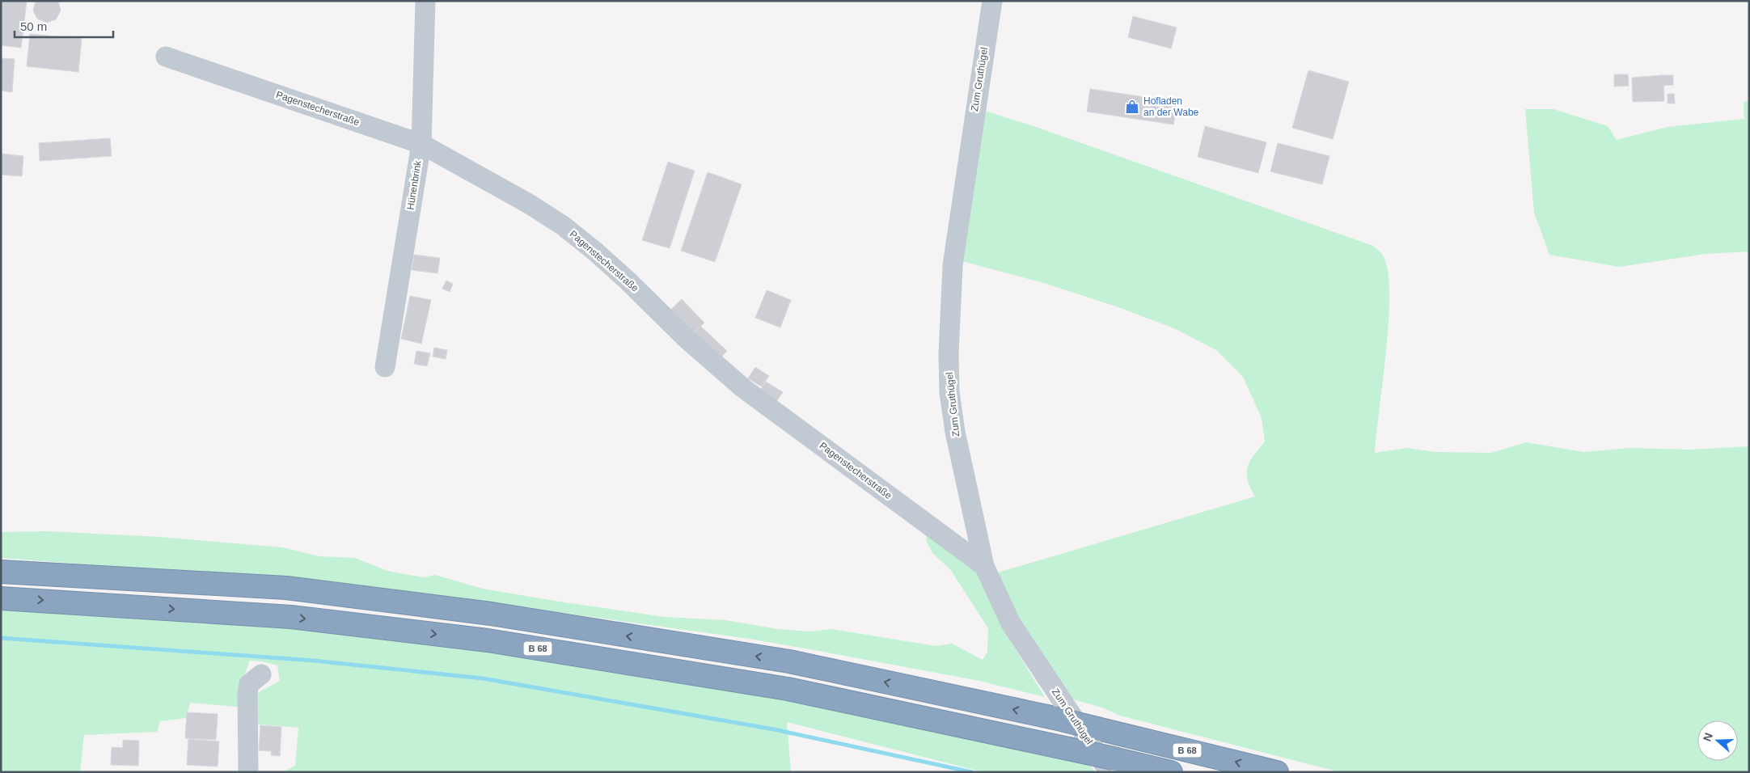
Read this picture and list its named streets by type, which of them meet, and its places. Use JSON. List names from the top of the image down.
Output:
{
  "streets": {
    "highway": ["B 68"],
    "street": ["Zum Gruthügel", "Pagenstecherstraße", "Hünenbrink"]
  },
  "crossings": [
    ["Zum Gruthügel", "Pagenstecherstraße"],
    ["Zum Gruthügel", "B 68"],
    ["Pagenstecherstraße", "Hünenbrink"]
  ],
  "places": {
    "shop": ["Hofladen an der Wabe"]
  },
  "scale_bar": "50 m",
  "north": "left"
}
